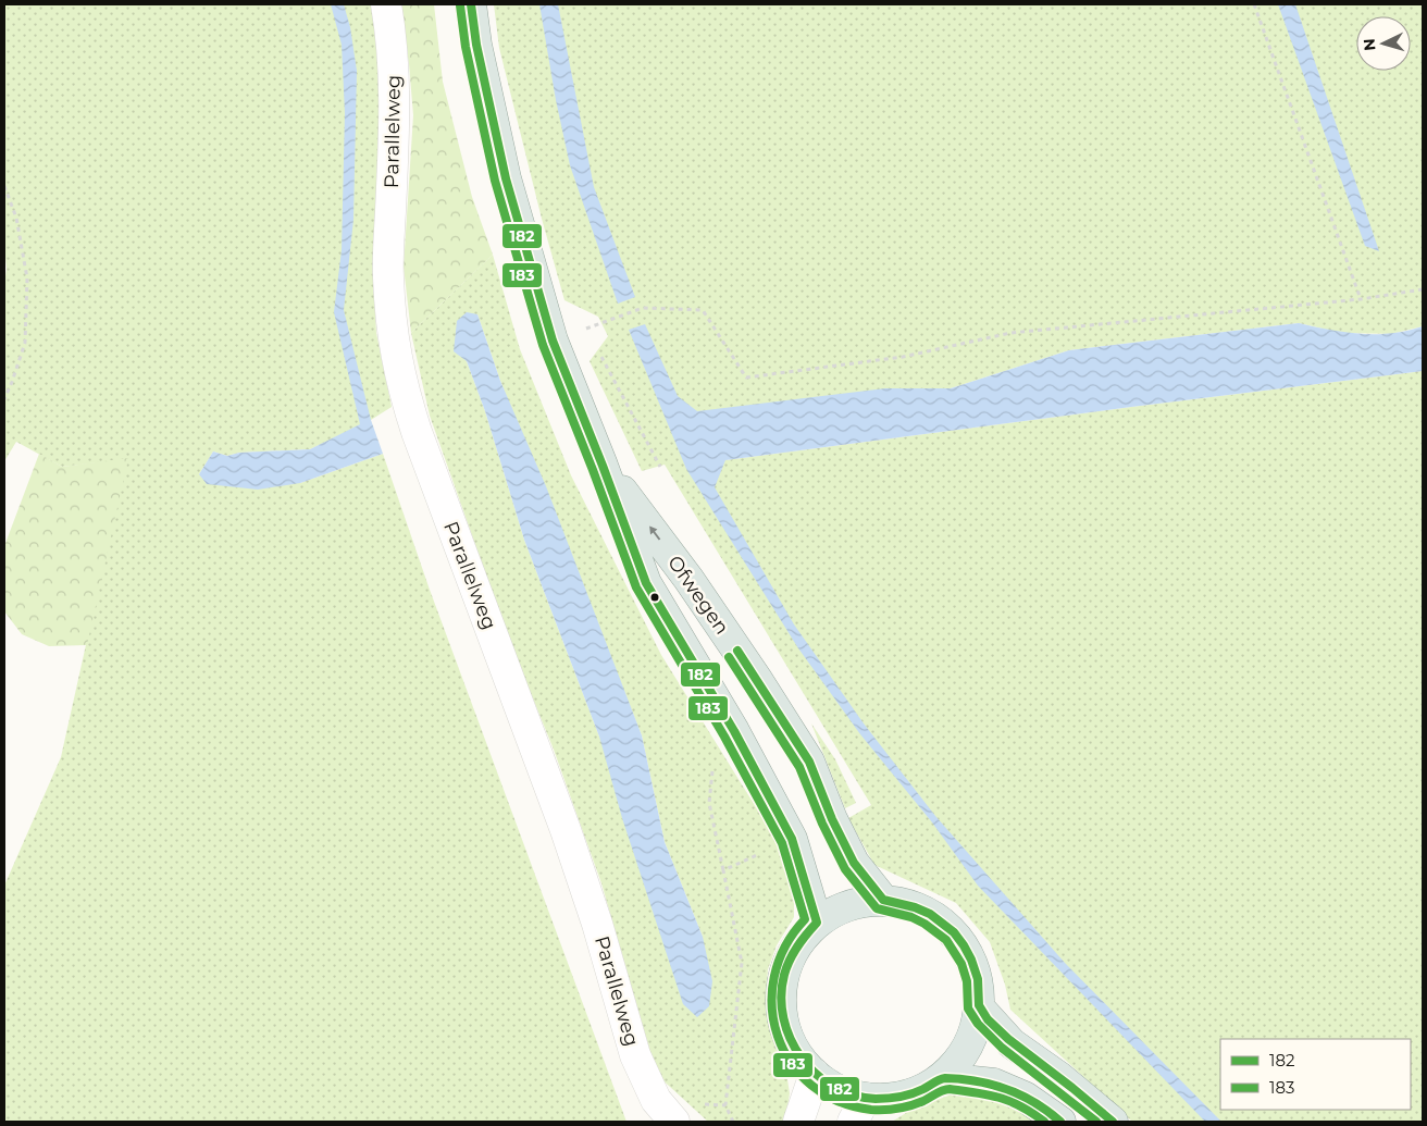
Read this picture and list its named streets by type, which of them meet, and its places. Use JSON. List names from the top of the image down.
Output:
{
  "streets": {
    "main road": ["Ofwegen"],
    "street": ["Parallelweg"]
  },
  "lines": ["transit line 182", "transit line 183"],
  "legend": ["182", "183"],
  "north": "left"
}
